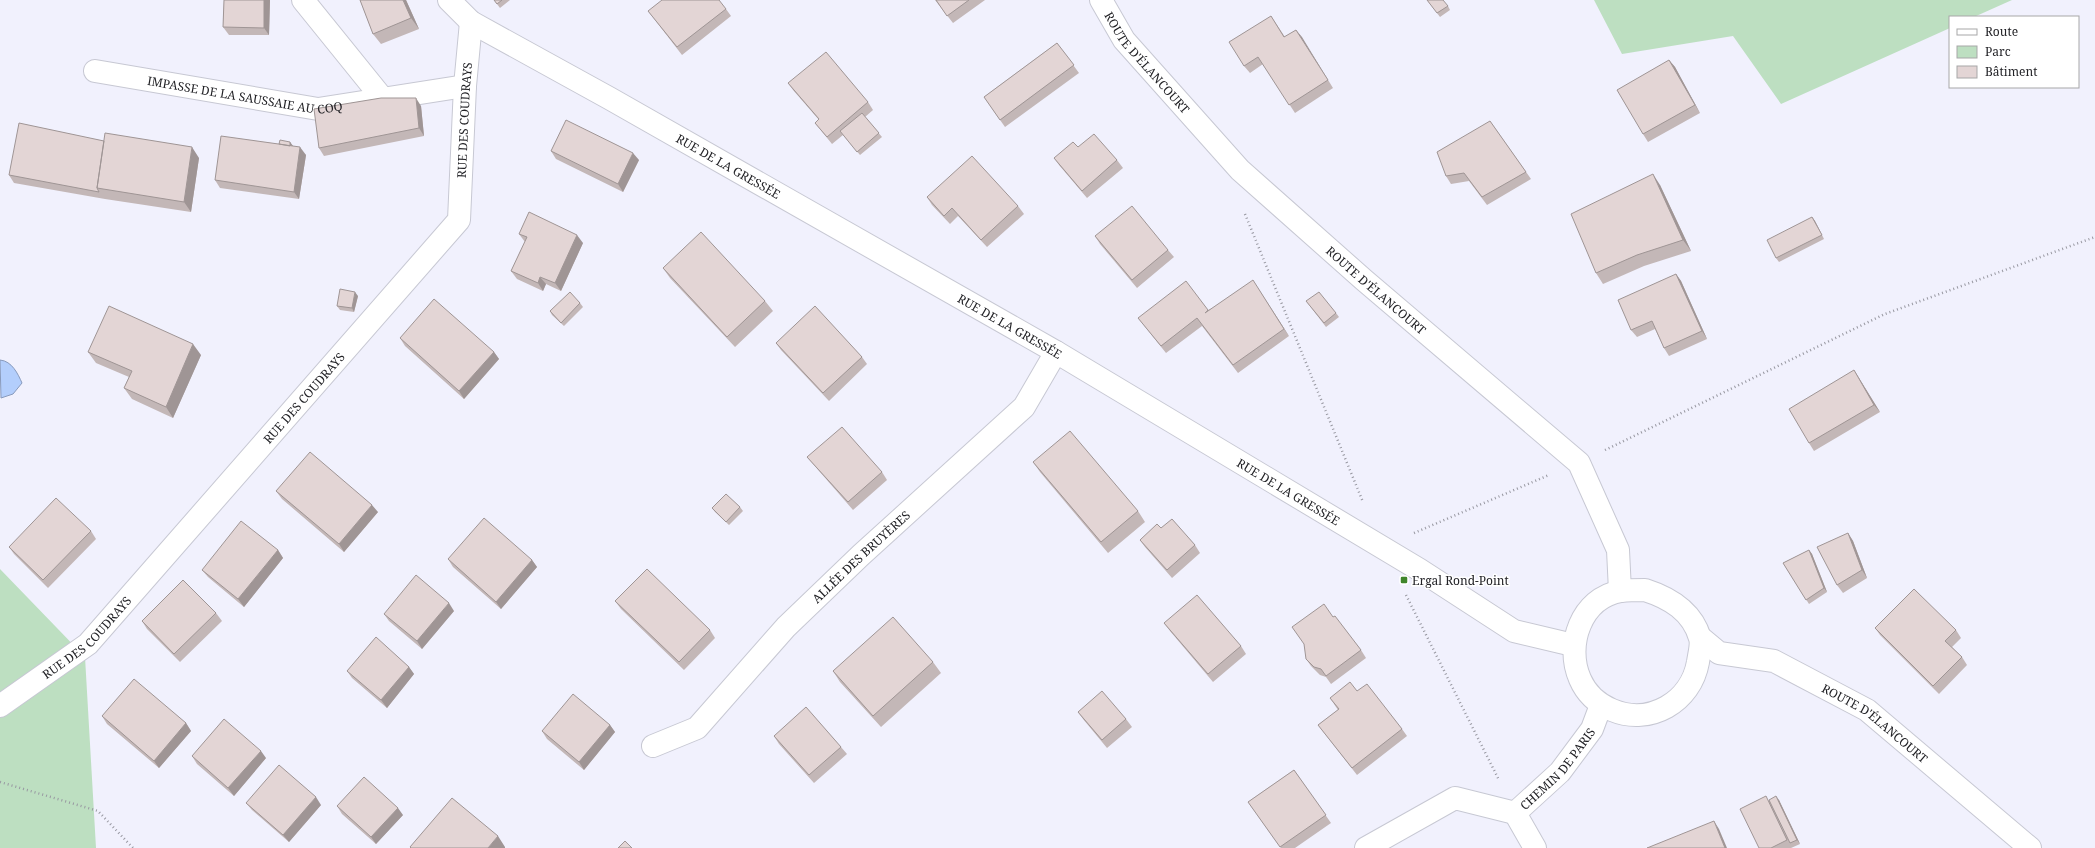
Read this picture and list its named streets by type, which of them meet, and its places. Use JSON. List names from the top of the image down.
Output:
{
  "streets": {
    "street": [
      "ROUTE D'ÉLANCOURT",
      "IMPASSE DE LA SAUSSAIE AU COQ",
      "RUE DES COUDRAYS",
      "RUE DE LA GRESSÉE",
      "ALLÉE DES BRUYÈRES",
      "CHEMIN DE PARIS"
    ]
  },
  "crossings": [
    ["ROUTE D'ÉLANCOURT", "RUE DE LA GRESSÉE"],
    ["ROUTE D'ÉLANCOURT", "CHEMIN DE PARIS"],
    ["IMPASSE DE LA SAUSSAIE AU COQ", "RUE DES COUDRAYS"],
    ["RUE DES COUDRAYS", "RUE DE LA GRESSÉE"],
    ["RUE DE LA GRESSÉE", "ALLÉE DES BRUYÈRES"],
    ["RUE DE LA GRESSÉE", "CHEMIN DE PARIS"]
  ],
  "places": {
    "transit": ["Ergal Rond-Point"]
  },
  "legend": ["Route", "Parc", "Bâtiment"]
}
